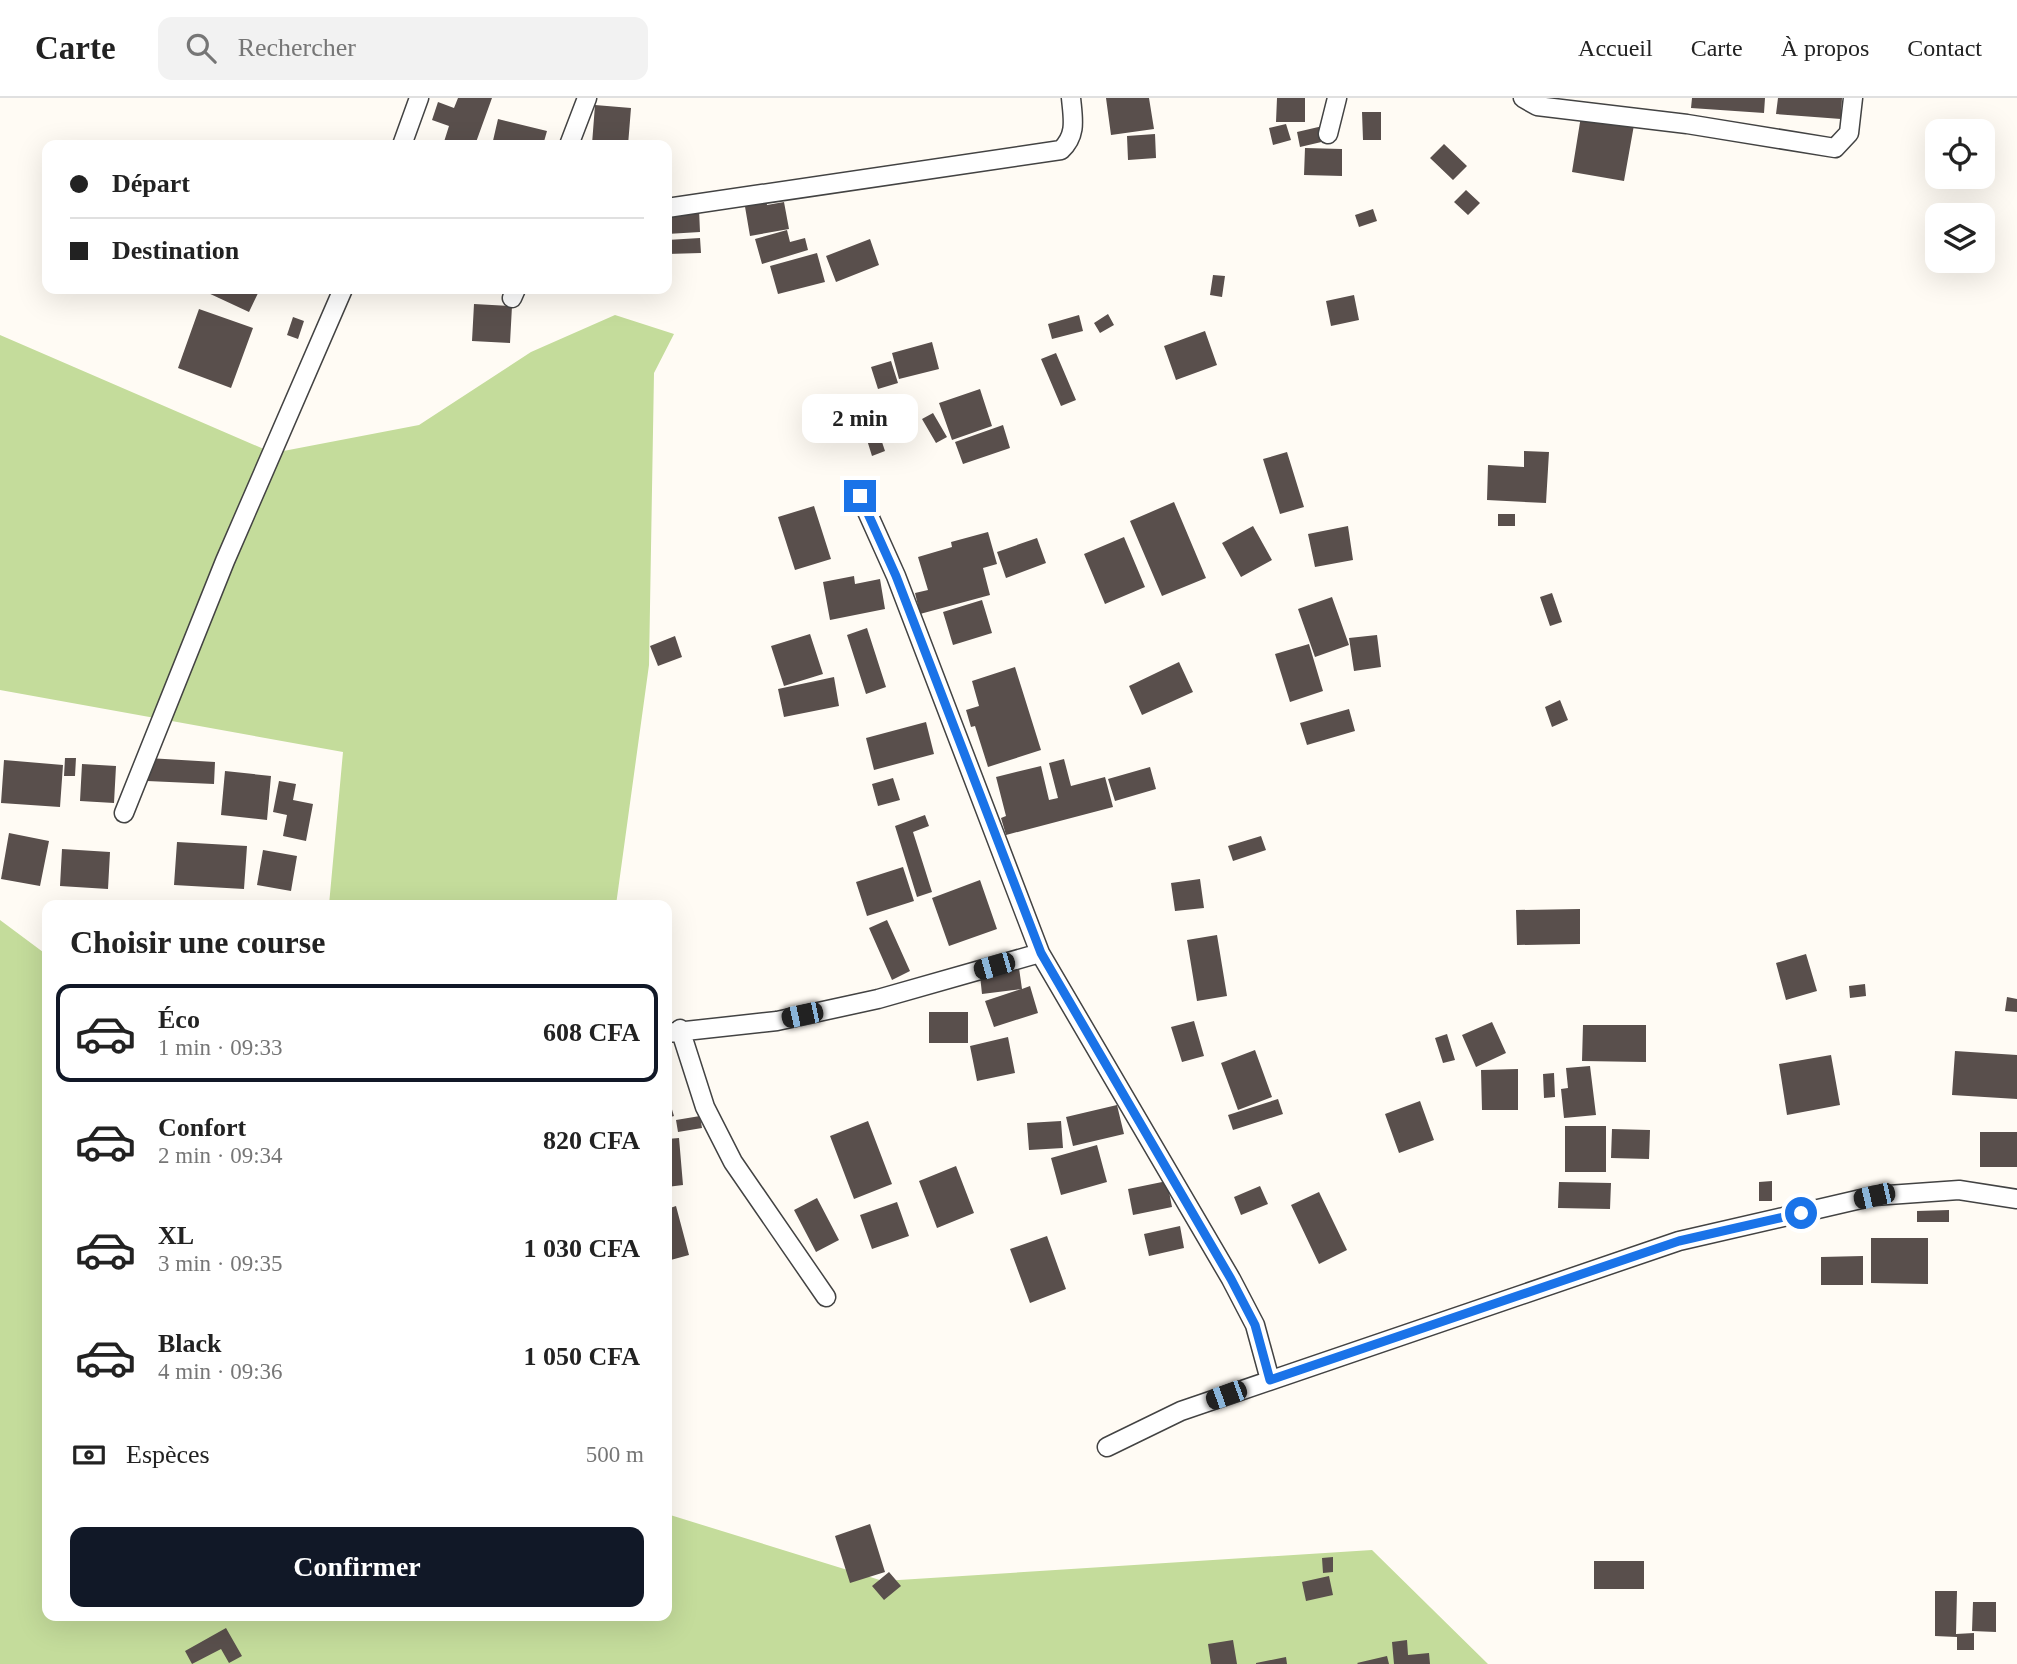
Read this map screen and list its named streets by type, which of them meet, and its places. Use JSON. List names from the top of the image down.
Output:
{
  "page": {
    "header": "Carte",
    "search": "Rechercher",
    "nav": [
      "Accueil",
      "Carte",
      "À propos",
      "Contact"
    ],
    "banner": ["Départ", "Destination"],
    "bubble": "2 min",
    "heading": "Choisir une course",
    "list": [
      {
        "name": "Éco",
        "note": "1 min · 09:33",
        "value": "608 CFA"
      },
      {
        "name": "Confort",
        "note": "2 min · 09:34",
        "value": "820 CFA"
      },
      {
        "name": "XL",
        "note": "3 min · 09:35",
        "value": "1 030 CFA"
      },
      {
        "name": "Black",
        "note": "4 min · 09:36",
        "value": "1 050 CFA"
      }
    ],
    "pay": ["Espèces", "500 m"],
    "buttons": "Confirmer"
  }
}
